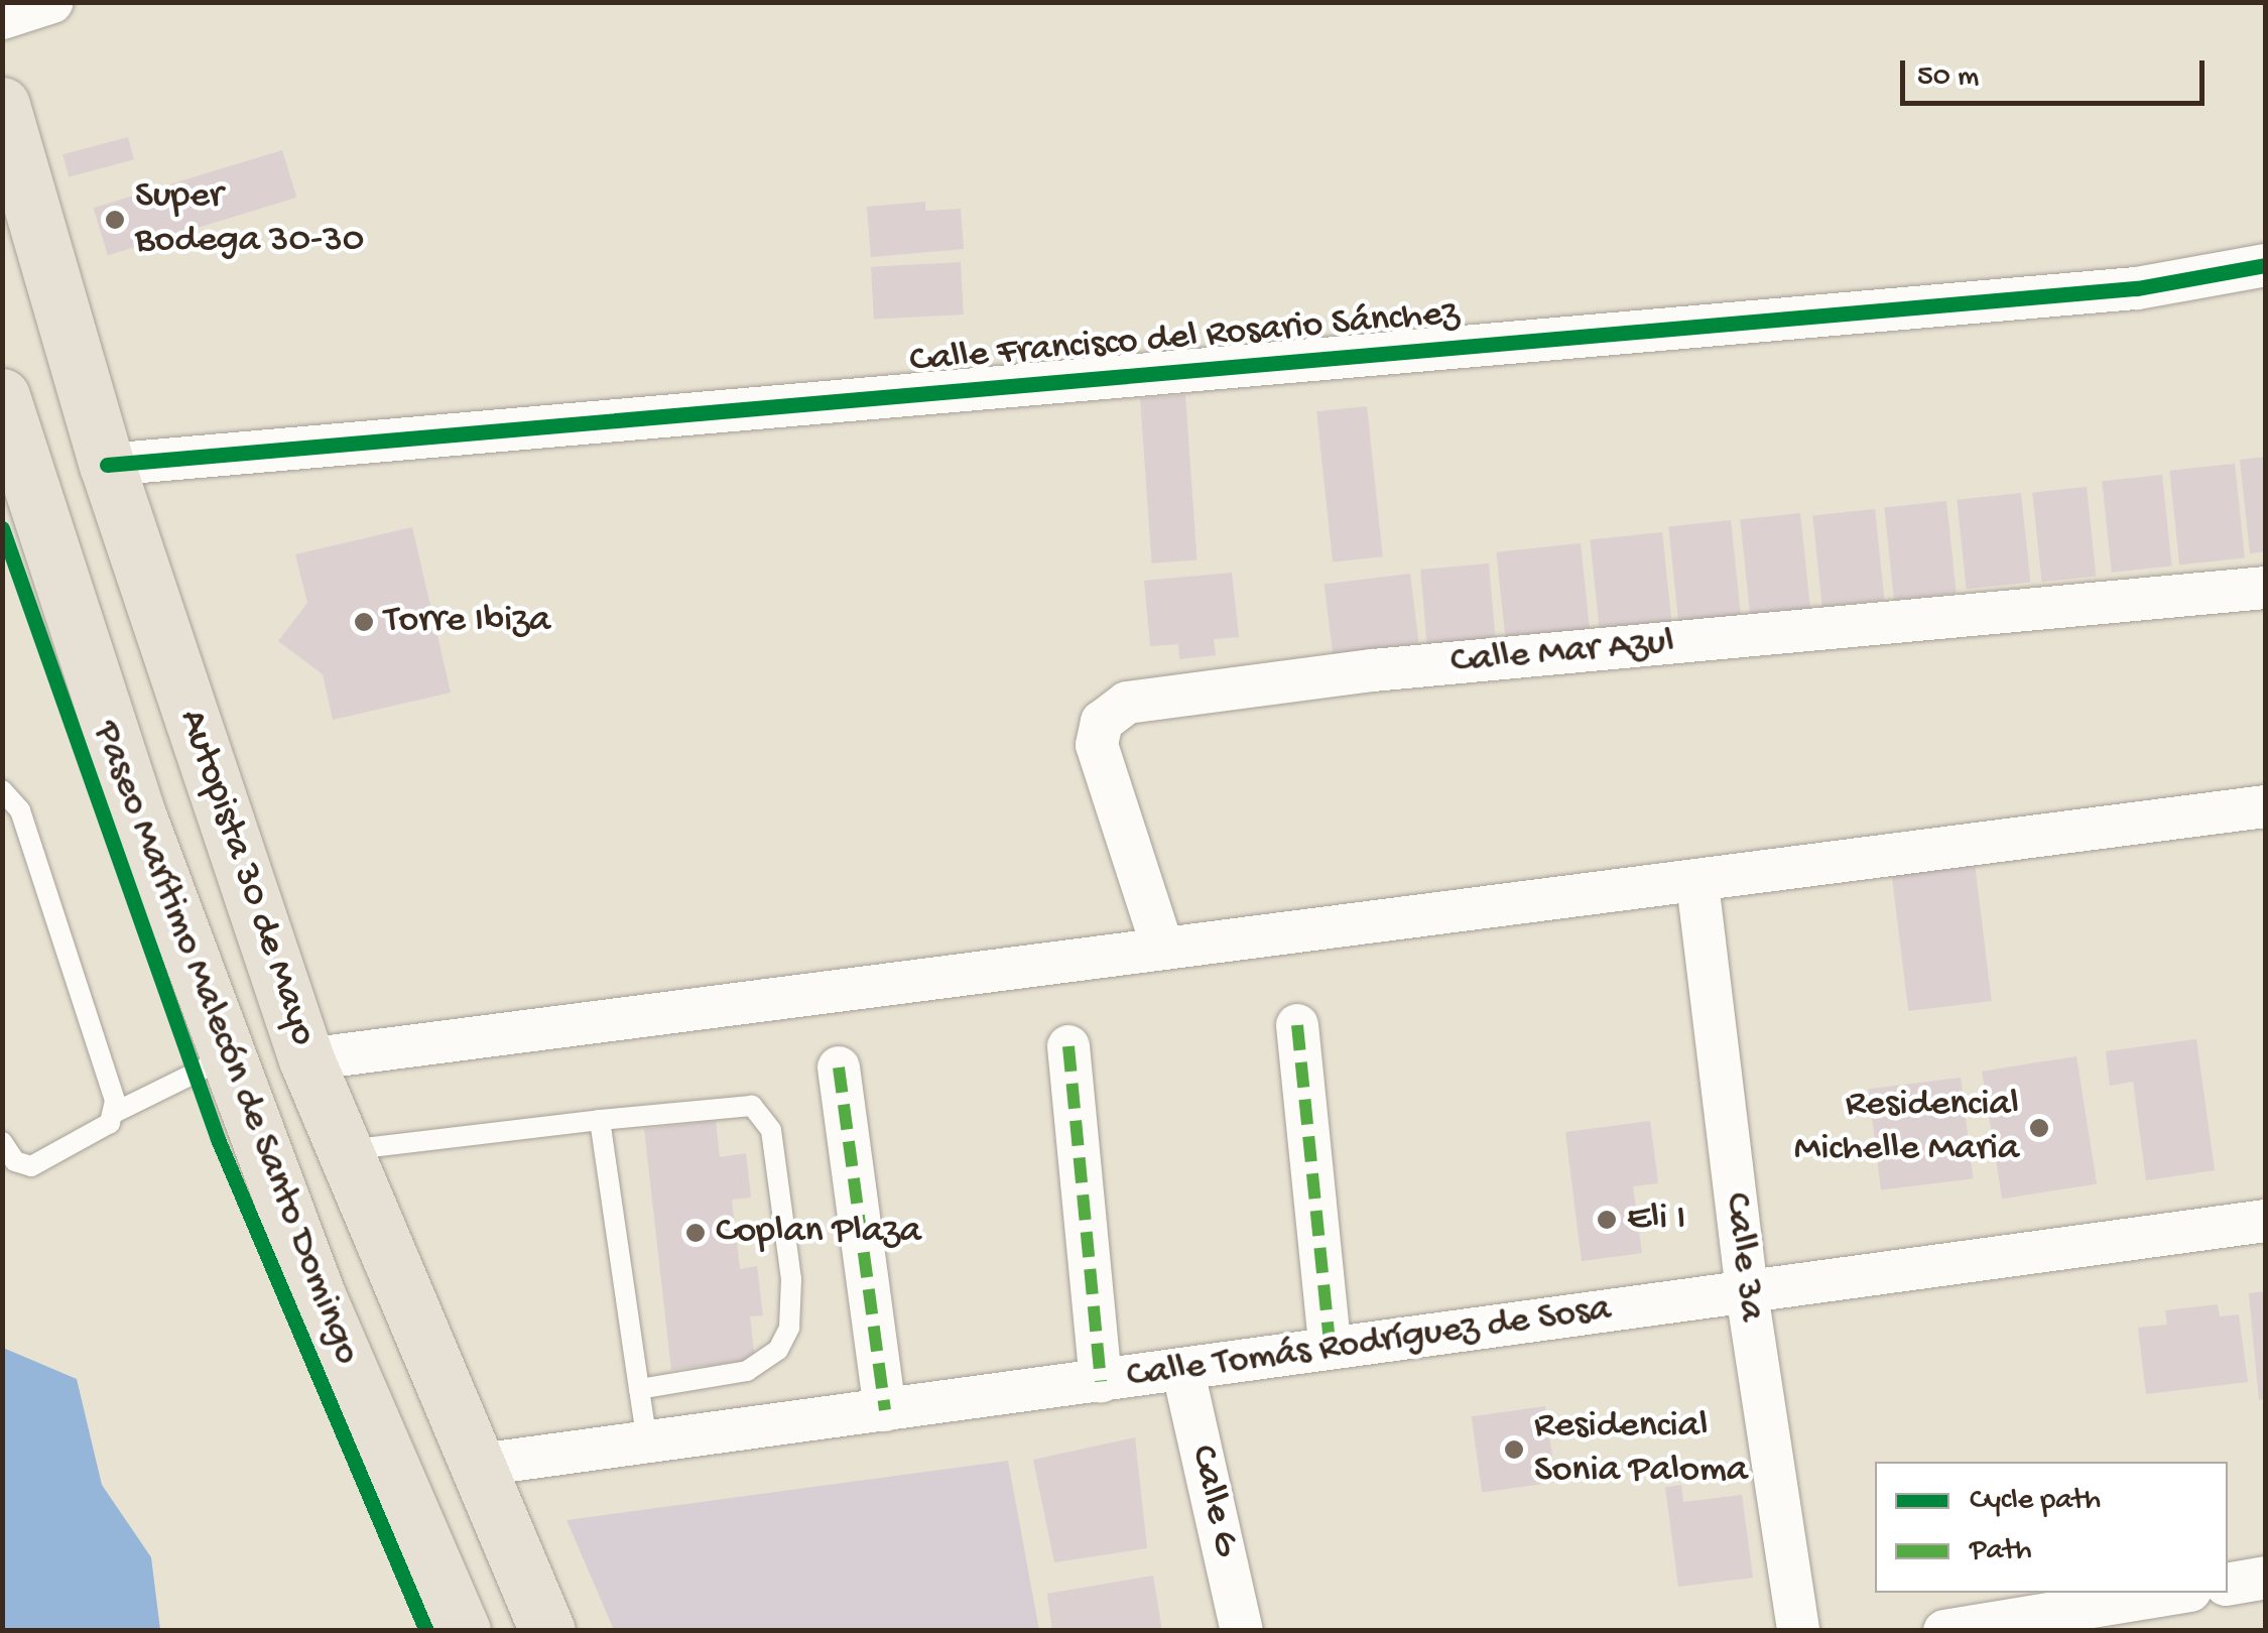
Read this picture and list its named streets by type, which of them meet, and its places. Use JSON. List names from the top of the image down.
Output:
{
  "streets": {
    "highway": ["Autopista 30 de Mayo"],
    "street": [
      "Calle Francisco del Rosario Sánchez",
      "Calle Mar Azul",
      "Calle 3a",
      "Calle Tomás Rodríguez de Sosa",
      "Calle G"
    ],
    "cycle path": ["Paseo Marítimo Malecón de Santo Domingo"]
  },
  "crossings": [
    ["Calle Francisco del Rosario Sánchez", "Autopista 30 de Mayo"],
    ["Autopista 30 de Mayo", "Calle Tomás Rodríguez de Sosa"],
    ["Calle 3a", "Calle Tomás Rodríguez de Sosa"],
    ["Calle Tomás Rodríguez de Sosa", "Calle G"]
  ],
  "places": [
    "Super Bodega 30-30",
    "Torre Ibiza",
    "Residencial Michelle Maria",
    "Eli I",
    "Coplan Plaza",
    "Residencial Sonia Paloma"
  ],
  "legend": ["Cycle path", "Path"],
  "scale_bar": "50 m"
}
